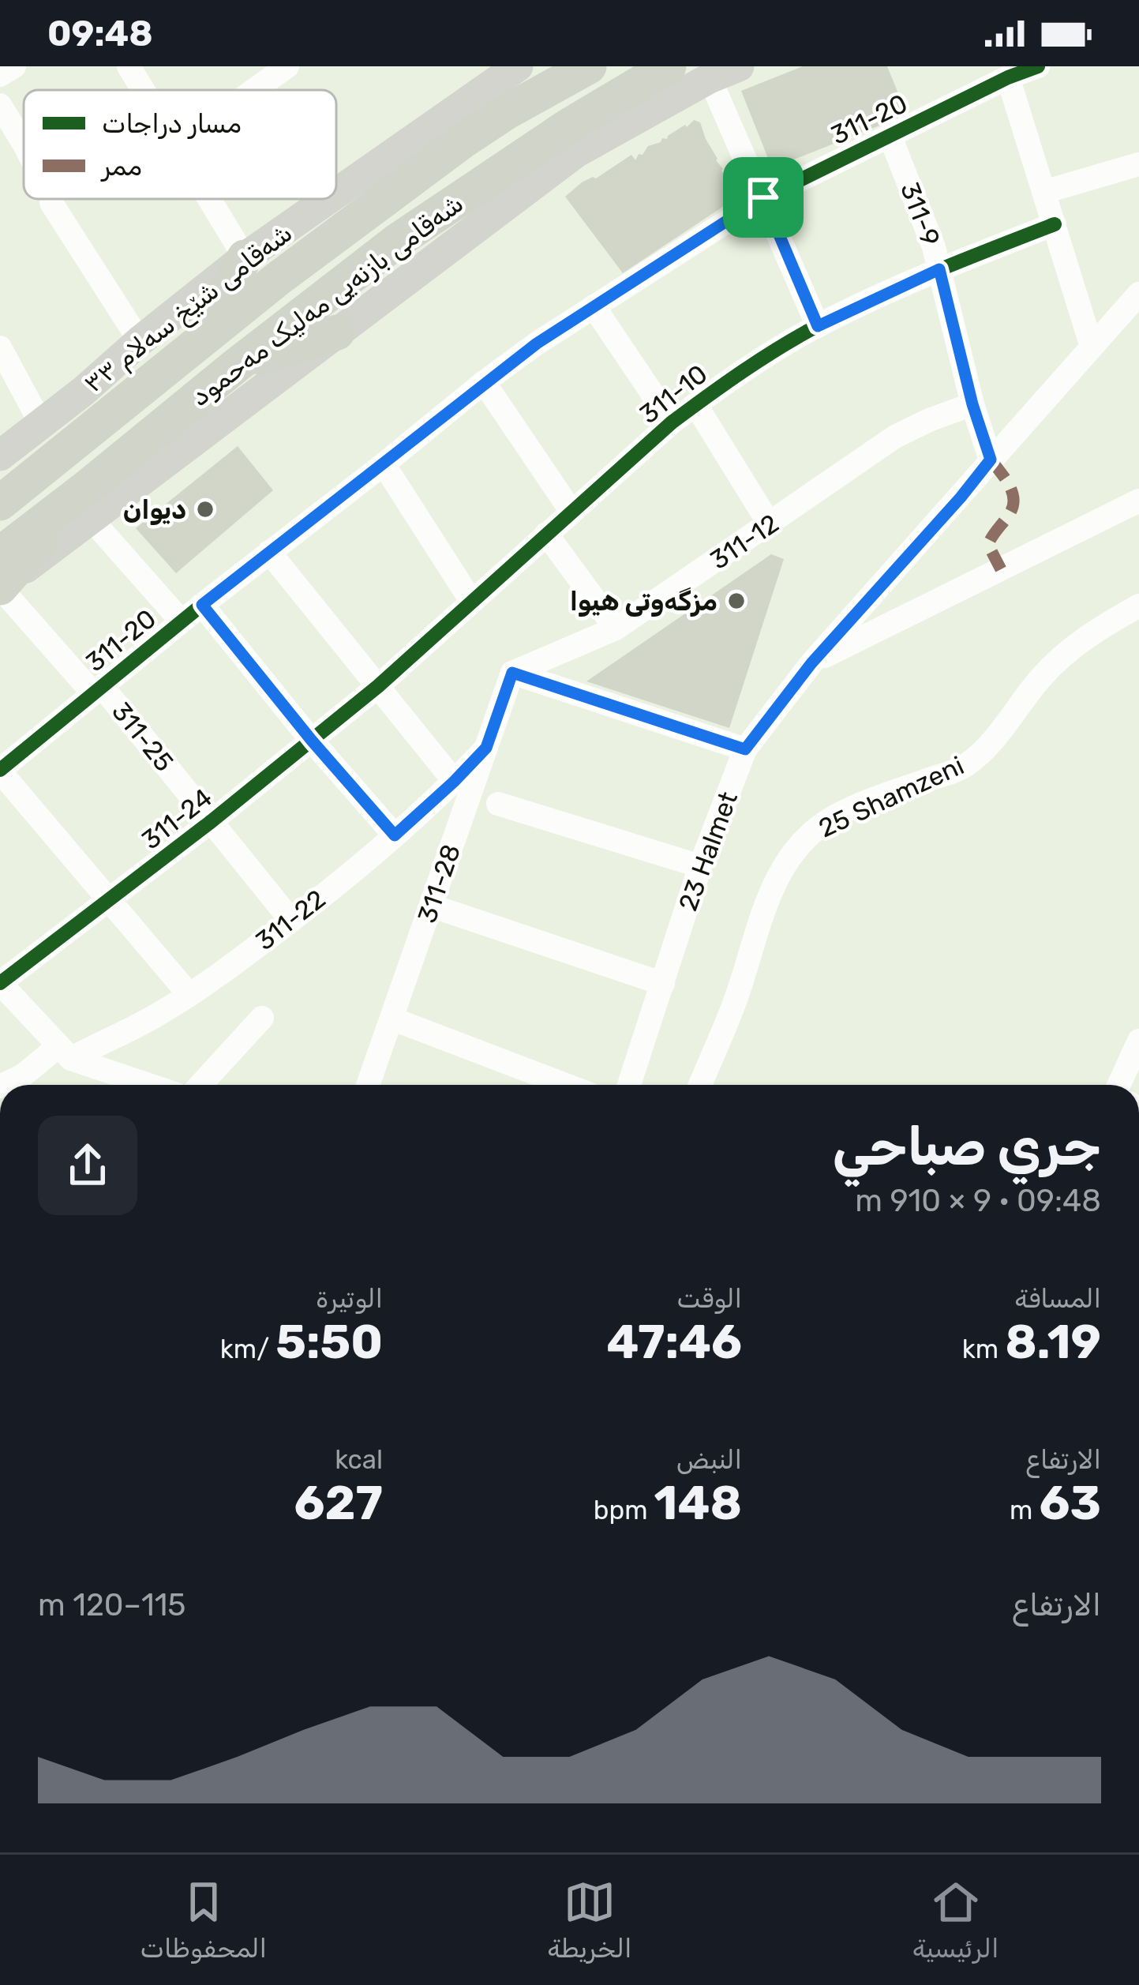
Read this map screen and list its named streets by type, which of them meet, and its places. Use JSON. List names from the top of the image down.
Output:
{
  "streets": {
    "highway": ["شەقامی بازنەیی مەلیک مەحمود"],
    "main road": ["شەقامی شێخ سەلام ٣٣"],
    "street": [
      "311-20",
      "311-9",
      "311-10",
      "311-12",
      "311-25",
      "25 Shamzeni",
      "311-24",
      "23 Halmet",
      "311-28",
      "311-22"
    ]
  },
  "crossings": [
    ["311-20", "311-9"],
    ["311-20", "311-25"],
    ["311-9", "311-10"],
    ["311-9", "311-12"],
    ["311-9", "23 Halmet"],
    ["311-10", "311-24"],
    ["311-12", "311-22"],
    ["311-25", "311-24"],
    ["311-25", "311-22"],
    ["311-28", "311-22"]
  ],
  "places": ["دیوان", "مزگەوتی هیوا"],
  "legend": ["مسار دراجات", "ممر"],
  "page": {
    "status": "09:48",
    "heading": ["جري صباحي", "09:48 · 9 × 910 m"],
    "stats": [
      ["المسافة", "8.19 km"],
      ["الوقت", "47:46"],
      ["الوتيرة", "5:50 /km"],
      ["الارتفاع", "63 m"],
      ["النبض", "148 bpm"],
      ["kcal", "627"]
    ],
    "chart": ["الارتفاع", "115–120 m"],
    "tabs": ["الرئيسية", "الخريطة", "المحفوظات"]
  }
}
